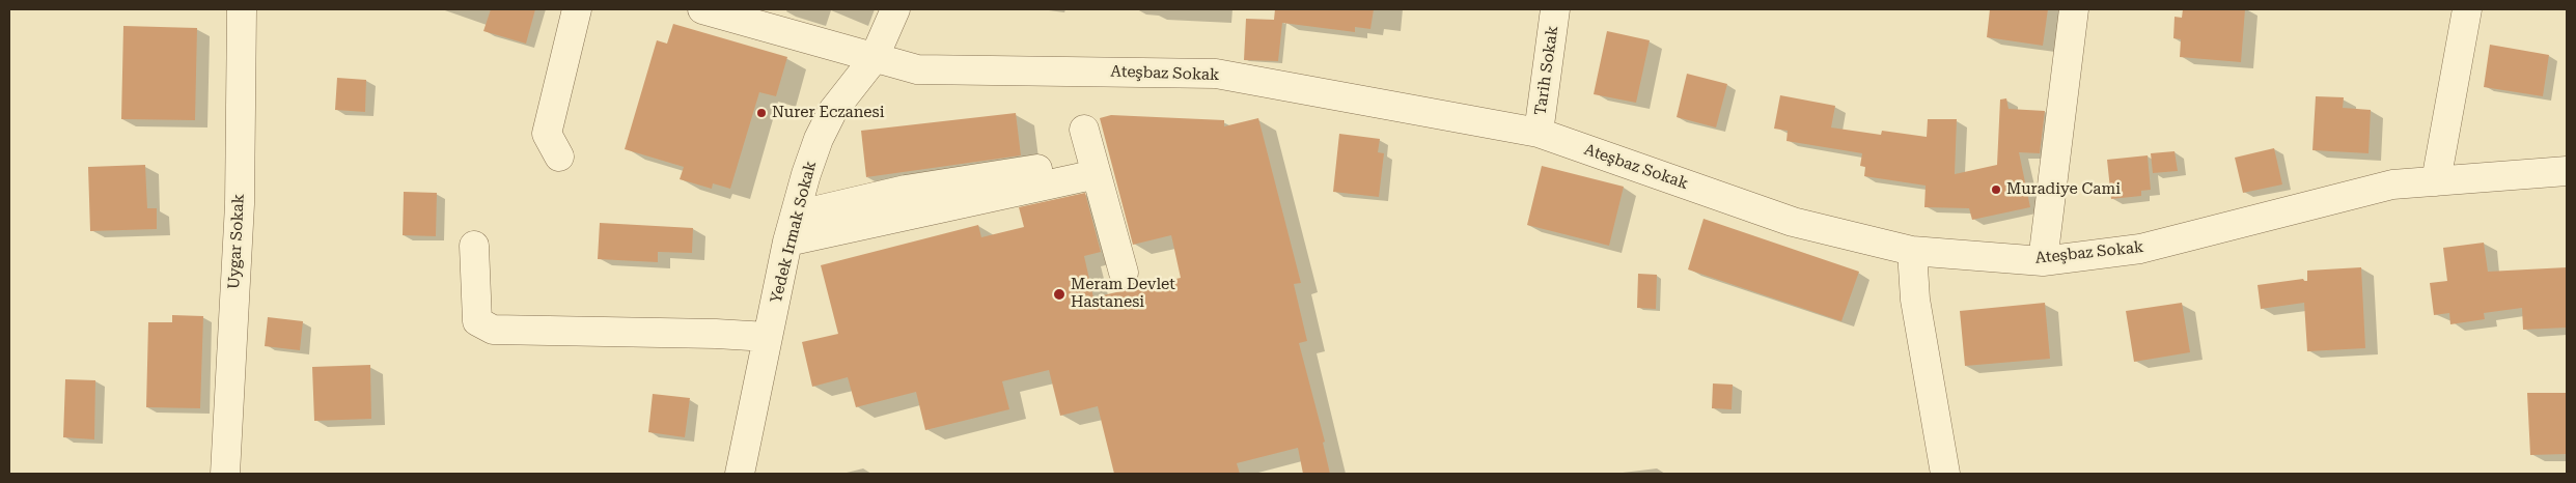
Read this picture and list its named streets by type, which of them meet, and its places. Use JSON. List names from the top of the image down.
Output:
{
  "streets": {
    "street": [
      "Tarih Sokak",
      "Ateşbaz Sokak",
      "Yedek Irmak Sokak",
      "Uygar Sokak"
    ]
  },
  "crossings": [
    ["Tarih Sokak", "Ateşbaz Sokak"],
    ["Ateşbaz Sokak", "Yedek Irmak Sokak"]
  ],
  "places": ["Nurer Eczanesi", "Muradiye Cami", "Meram Devlet Hastanesi"]
}
